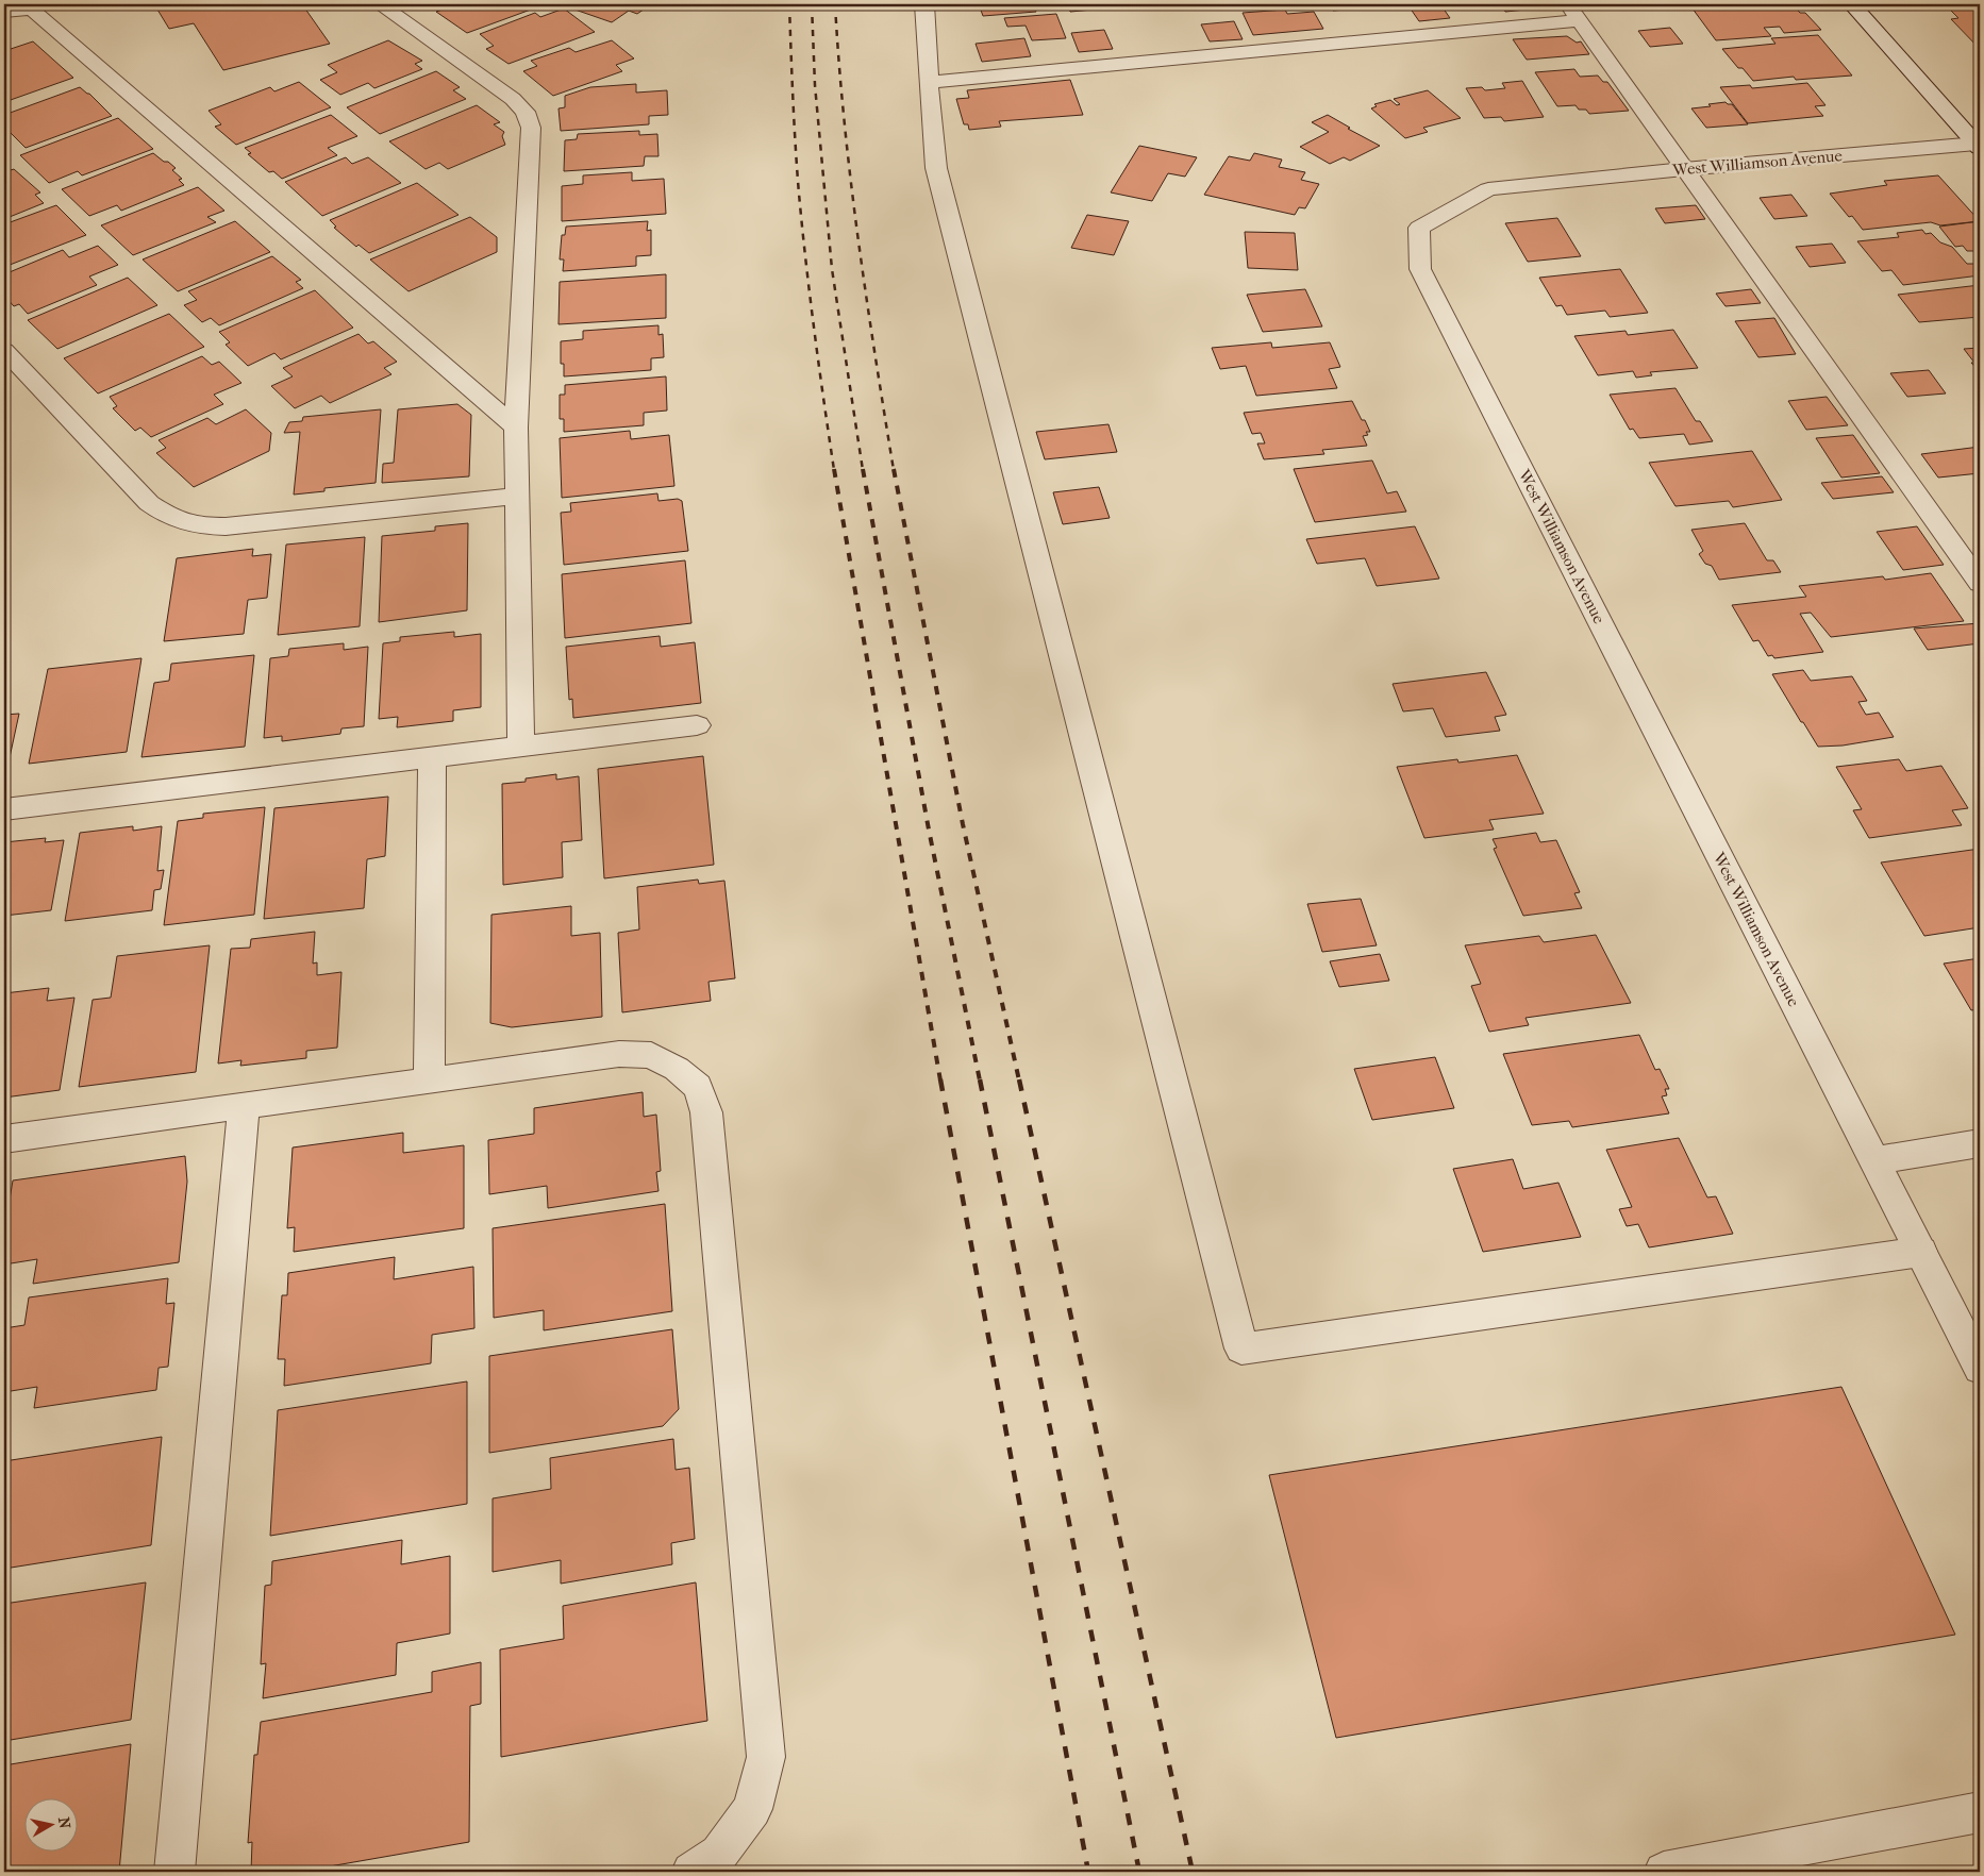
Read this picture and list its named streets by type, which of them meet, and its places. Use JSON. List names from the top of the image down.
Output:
{
  "streets": {
    "street": ["West Williamson Avenue"]
  },
  "north": "right"
}
